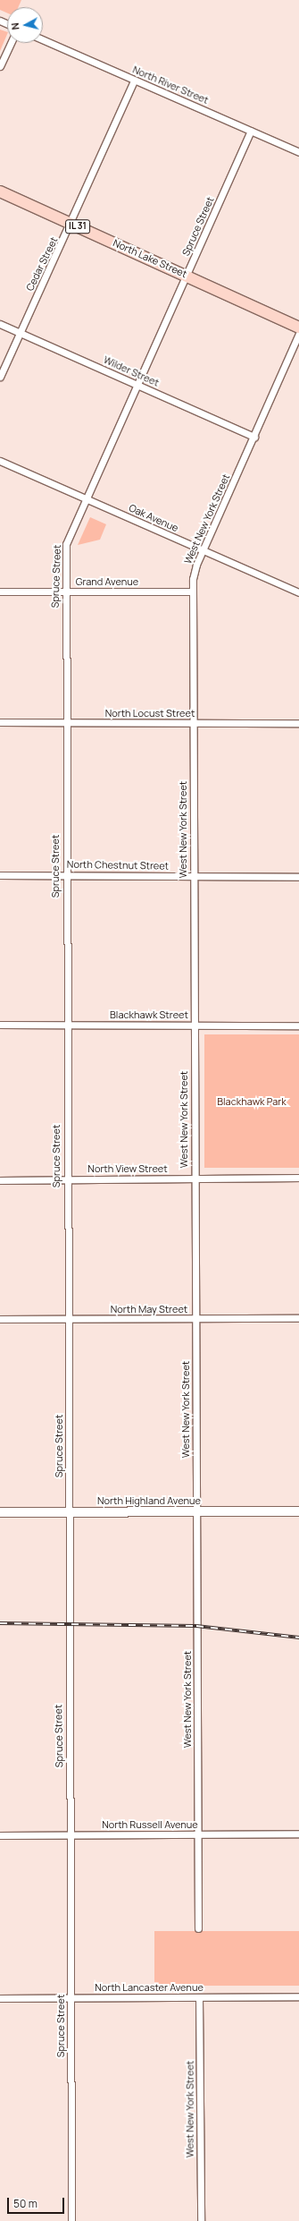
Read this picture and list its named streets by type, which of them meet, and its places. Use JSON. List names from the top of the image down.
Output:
{
  "streets": {
    "main road": ["IL 31", "North Lake Street"],
    "street": [
      "North River Street",
      "Spruce Street",
      "Cedar Street",
      "Wilder Street",
      "Oak Avenue",
      "West New York Street",
      "Grand Avenue",
      "North Locust Street",
      "North Chestnut Street",
      "Blackhawk Street",
      "North View Street",
      "North May Street",
      "North Highland Avenue",
      "North Russell Avenue",
      "North Lancaster Avenue"
    ]
  },
  "crossings": [
    ["North River Street", "Spruce Street"],
    ["North River Street", "Cedar Street"],
    ["Spruce Street", "North Lake Street"],
    ["Spruce Street", "Wilder Street"],
    ["Spruce Street", "Oak Avenue"],
    ["Spruce Street", "Grand Avenue"],
    ["Spruce Street", "North Locust Street"],
    ["Spruce Street", "North Chestnut Street"],
    ["Spruce Street", "Blackhawk Street"],
    ["Spruce Street", "North View Street"],
    ["Spruce Street", "North May Street"],
    ["Spruce Street", "North Highland Avenue"],
    ["Spruce Street", "North Russell Avenue"],
    ["Spruce Street", "North Lancaster Avenue"],
    ["North Lake Street", "Cedar Street"],
    ["Cedar Street", "Wilder Street"],
    ["Wilder Street", "West New York Street"],
    ["Oak Avenue", "West New York Street"],
    ["West New York Street", "Grand Avenue"],
    ["West New York Street", "North Locust Street"],
    ["West New York Street", "North Chestnut Street"],
    ["West New York Street", "Blackhawk Street"],
    ["West New York Street", "North View Street"],
    ["West New York Street", "North May Street"],
    ["West New York Street", "North Highland Avenue"],
    ["West New York Street", "North Russell Avenue"],
    ["West New York Street", "North Lancaster Avenue"]
  ],
  "parks": ["Blackhawk Park"],
  "scale_bar": "50 m",
  "north": "left"
}
